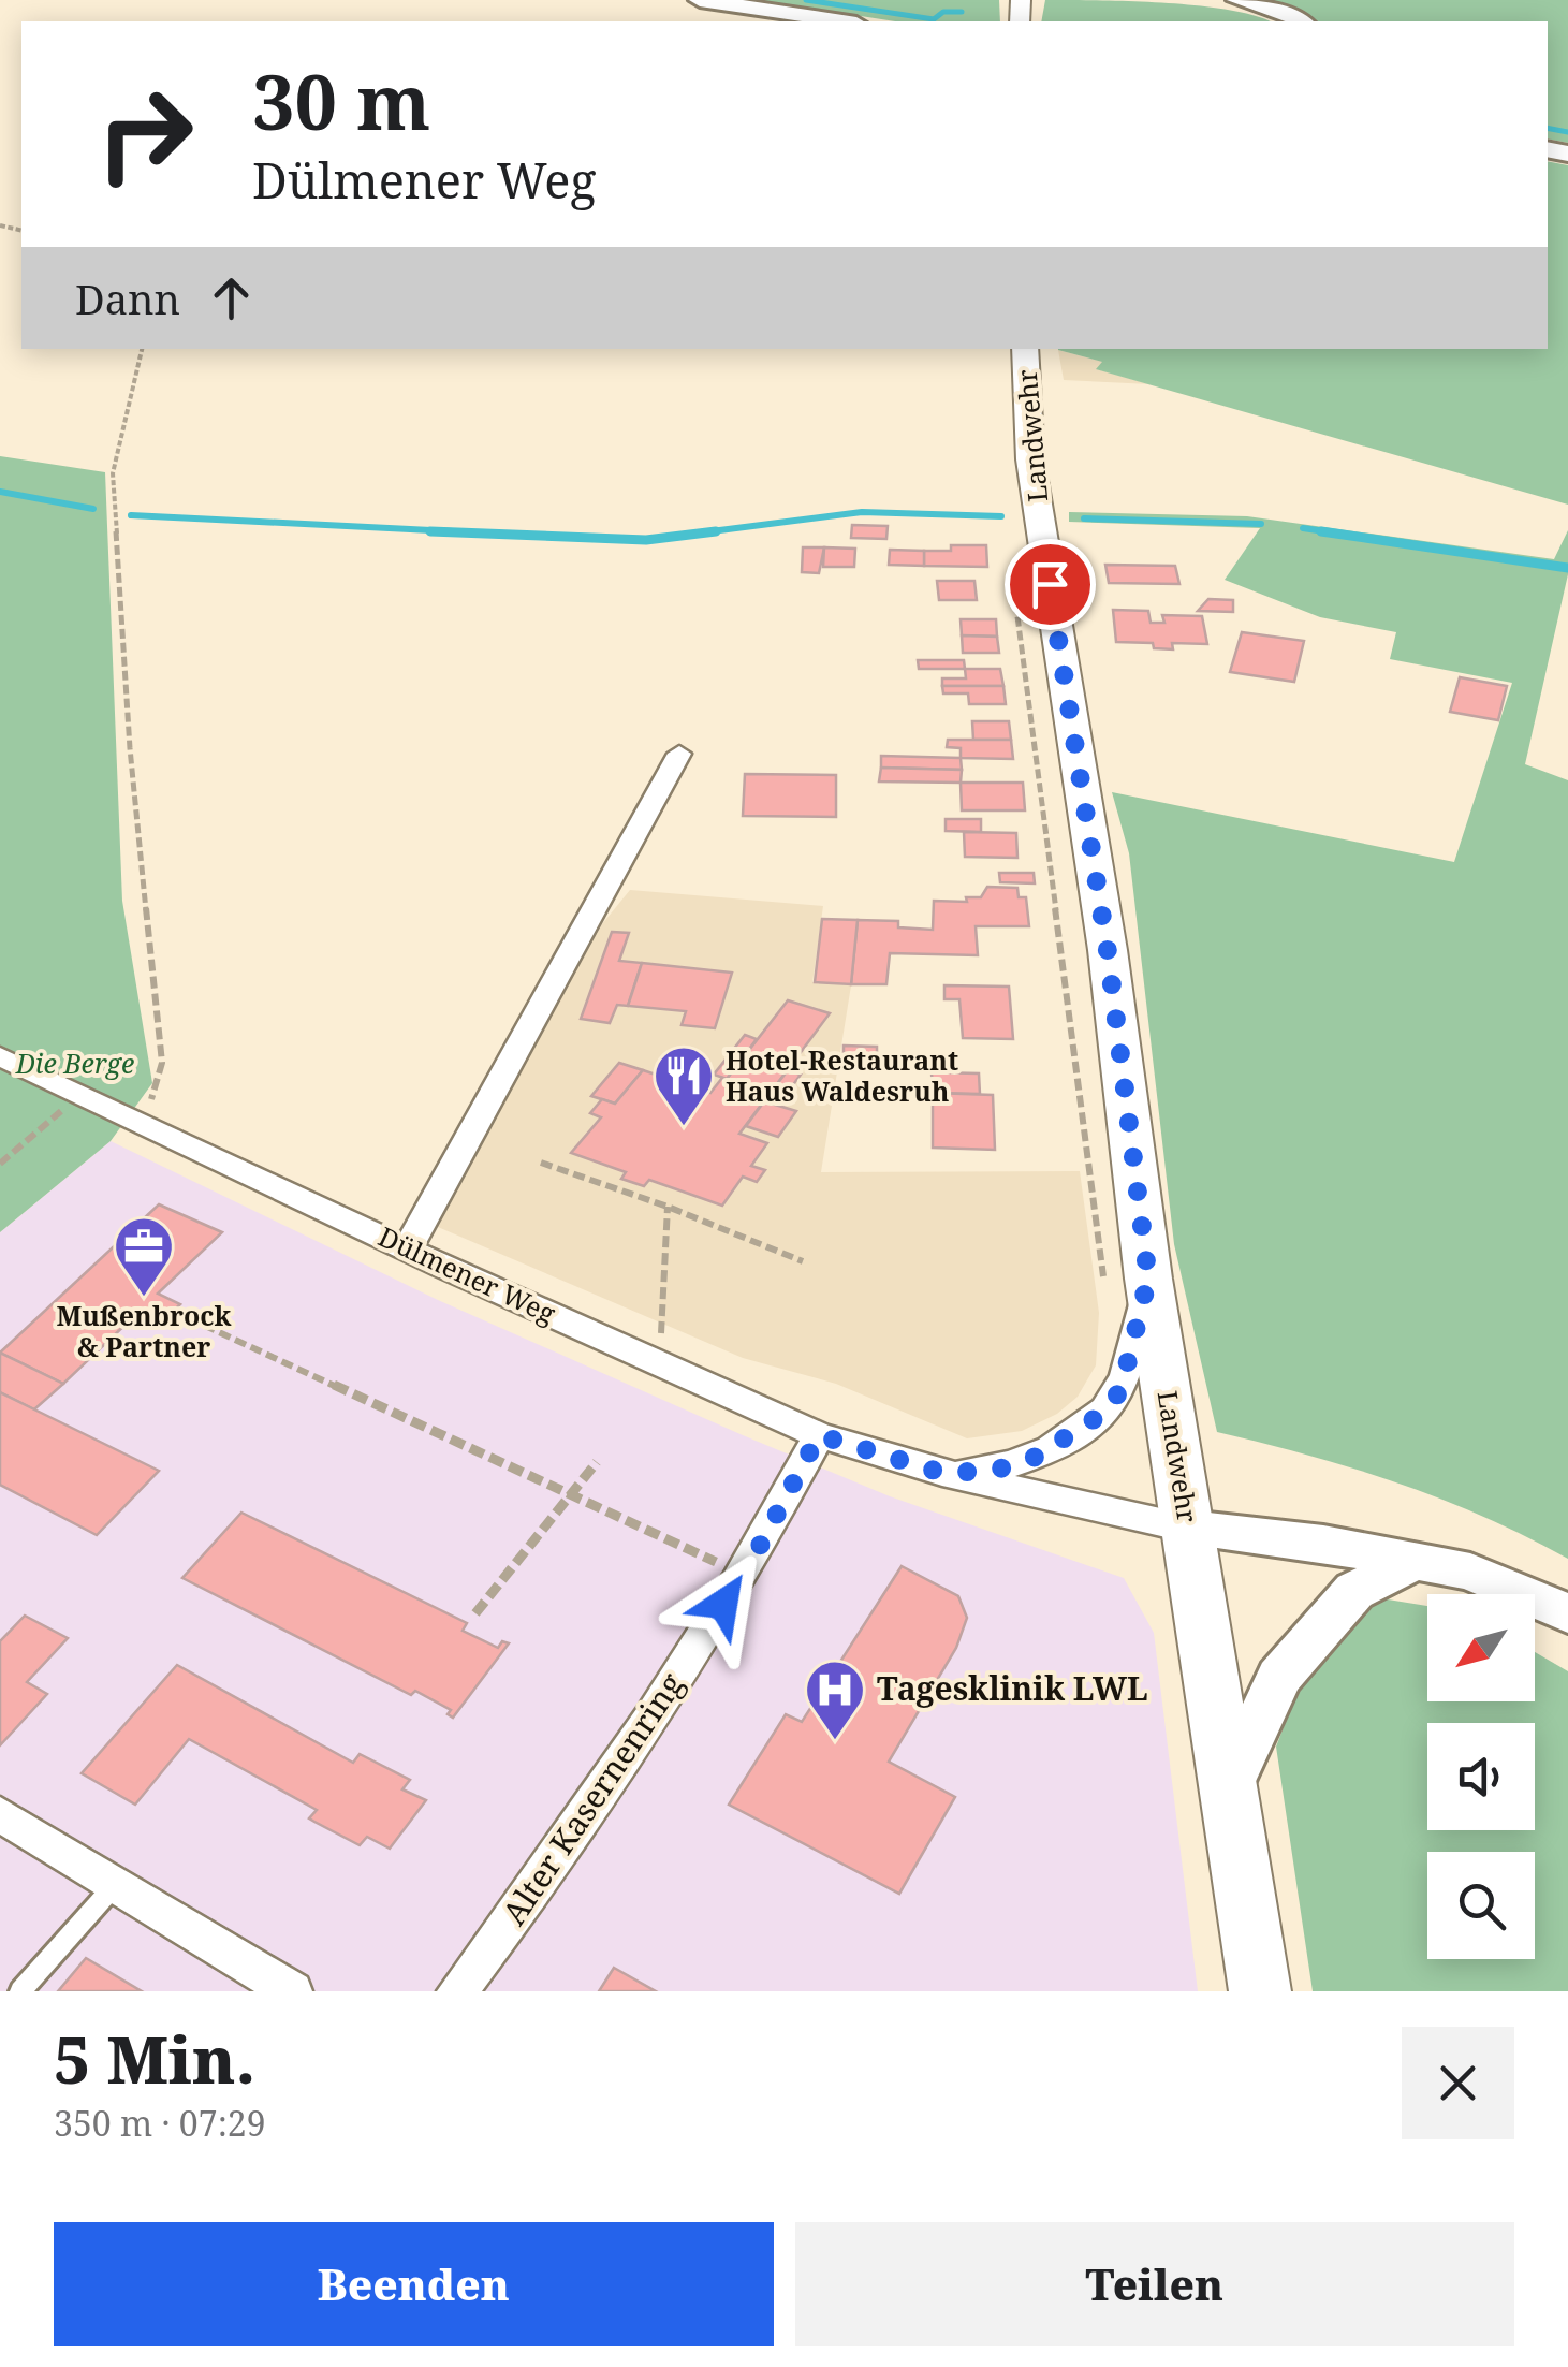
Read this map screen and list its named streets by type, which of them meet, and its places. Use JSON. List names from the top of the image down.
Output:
{
  "streets": {
    "main road": ["Landwehr"],
    "street": ["Dülmener Weg", "Alter Kasernenring"]
  },
  "crossings": [
    ["Landwehr", "Dülmener Weg"],
    ["Dülmener Weg", "Alter Kasernenring"]
  ],
  "parks": ["Die Berge"],
  "places": {
    "restaurant": ["Hotel-Restaurant Haus Waldesruh"],
    "office": ["Mußenbrock & Partner"],
    "hospital": ["Tagesklinik LWL"]
  },
  "north": "bottom left",
  "page": {
    "turn": ["30 m", "Dülmener Weg"],
    "then": "Dann",
    "heading": ["5 Min.", "350 m · 07:29"],
    "buttons": ["Beenden", "Teilen"]
  }
}
